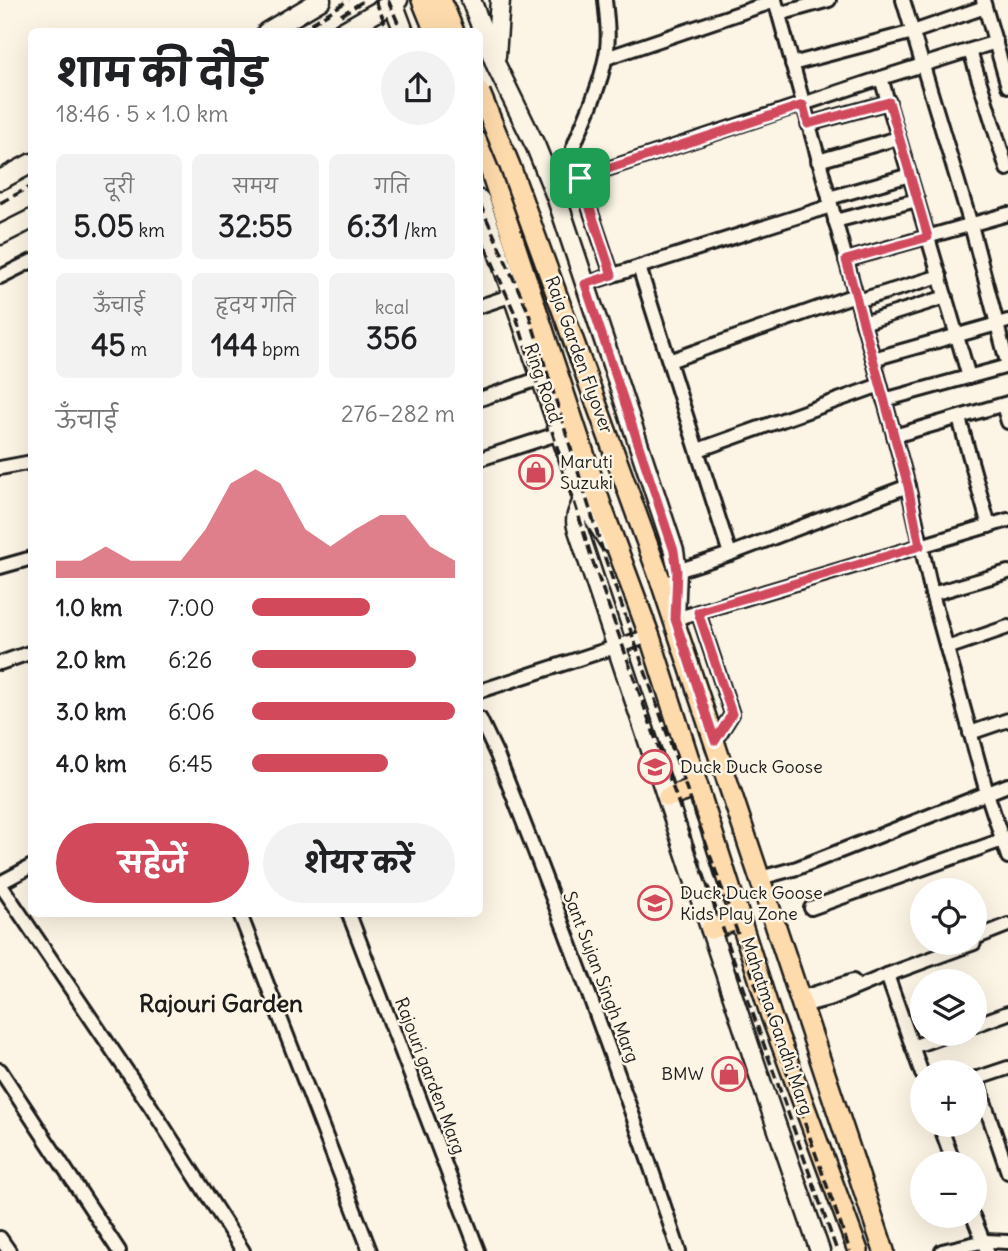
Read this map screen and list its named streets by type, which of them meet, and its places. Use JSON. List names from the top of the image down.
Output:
{
  "streets": {
    "main road": ["Raja Garden Flyover", "Ring Road", "Mahatma Gandhi Marg"],
    "street": ["Sant Sujan Singh Marg", "Rajouri garden Marg"]
  },
  "crossings": [
    ["Raja Garden Flyover", "Ring Road"],
    ["Raja Garden Flyover", "Mahatma Gandhi Marg"]
  ],
  "districts": ["Rajouri Garden"],
  "places": {
    "shop": ["Maruti Suzuki", "BMW"],
    "school or university": ["Duck Duck Goose", "Duck Duck Goose Kids Play Zone"]
  },
  "page": {
    "heading": ["शाम की दौड़", "18:46 · 5 × 1.0 km"],
    "stats": [
      ["दूरी", "5.05 km"],
      ["समय", "32:55"],
      ["गति", "6:31 /km"],
      ["ऊँचाई", "45 m"],
      ["हृदय गति", "144 bpm"],
      ["kcal", "356"]
    ],
    "chart": ["ऊँचाई", "276–282 m"],
    "list": [
      {
        "name": "1.0 km",
        "note": "7:00"
      },
      {
        "name": "2.0 km",
        "note": "6:26"
      },
      {
        "name": "3.0 km",
        "note": "6:06"
      },
      {
        "name": "4.0 km",
        "note": "6:45"
      }
    ],
    "buttons": ["सहेजें", "शेयर करें"],
    "map_buttons": ["+", "−"]
  }
}
